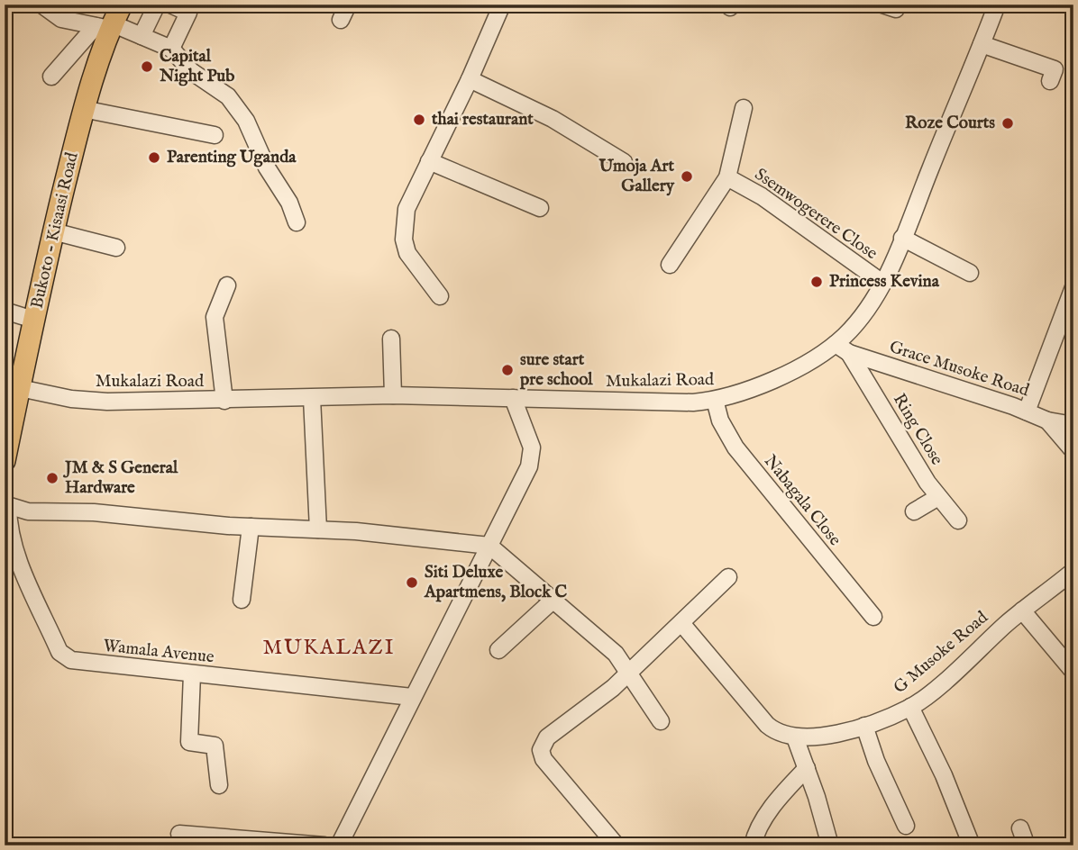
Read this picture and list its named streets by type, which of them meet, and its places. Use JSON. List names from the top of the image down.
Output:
{
  "streets": {
    "main road": ["Bukoto - Kisaasi Road"],
    "street": [
      "Ssemwogerere Close",
      "Grace Musoke Road",
      "Mukalazi Road",
      "Ring Close",
      "Nabagala Close",
      "Wamala Avenue",
      "G Musoke Road"
    ]
  },
  "crossings": [
    ["Ssemwogerere Close", "Mukalazi Road"],
    ["Bukoto - Kisaasi Road", "Mukalazi Road"],
    ["Grace Musoke Road", "Mukalazi Road"],
    ["Grace Musoke Road", "Ring Close"],
    ["Mukalazi Road", "Ring Close"],
    ["Mukalazi Road", "Nabagala Close"]
  ],
  "districts": ["MUKALAZI"],
  "places": [
    "Capital Night Pub",
    "thai restaurant",
    "Roze Courts",
    "Parenting Uganda",
    "Umoja Art Gallery",
    "Princess Kevina",
    "sure start pre school",
    "JM & S General Hardware",
    "Siti Deluxe Apartmens, Block C"
  ]
}
